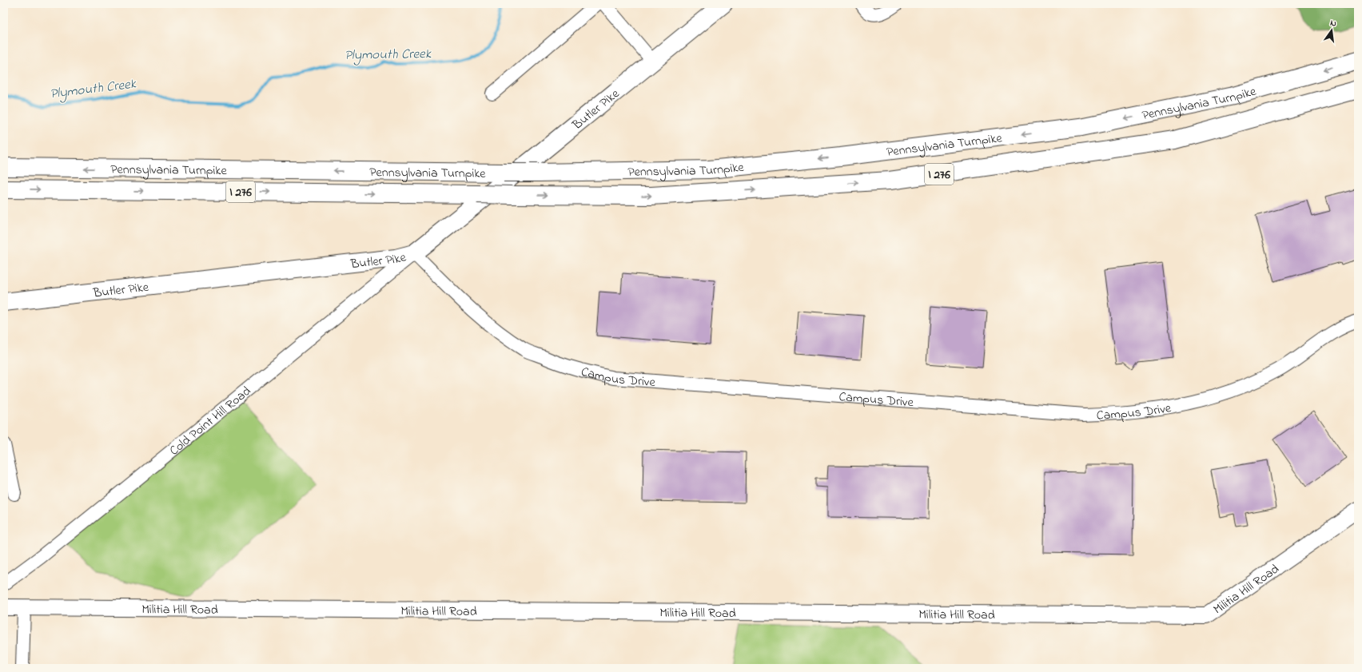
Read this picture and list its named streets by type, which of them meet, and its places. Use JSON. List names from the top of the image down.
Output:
{
  "streets": {
    "main road": ["Pennsylvania Turnpike", "Butler Pike", "I 276"],
    "street": ["Campus Drive", "Cold Point Hill Road", "Militia Hill Road"]
  },
  "crossings": [
    ["Butler Pike", "Campus Drive"],
    ["Butler Pike", "Cold Point Hill Road"],
    ["Campus Drive", "Cold Point Hill Road"]
  ],
  "water": ["Plymouth Creek"],
  "north": "top"
}
